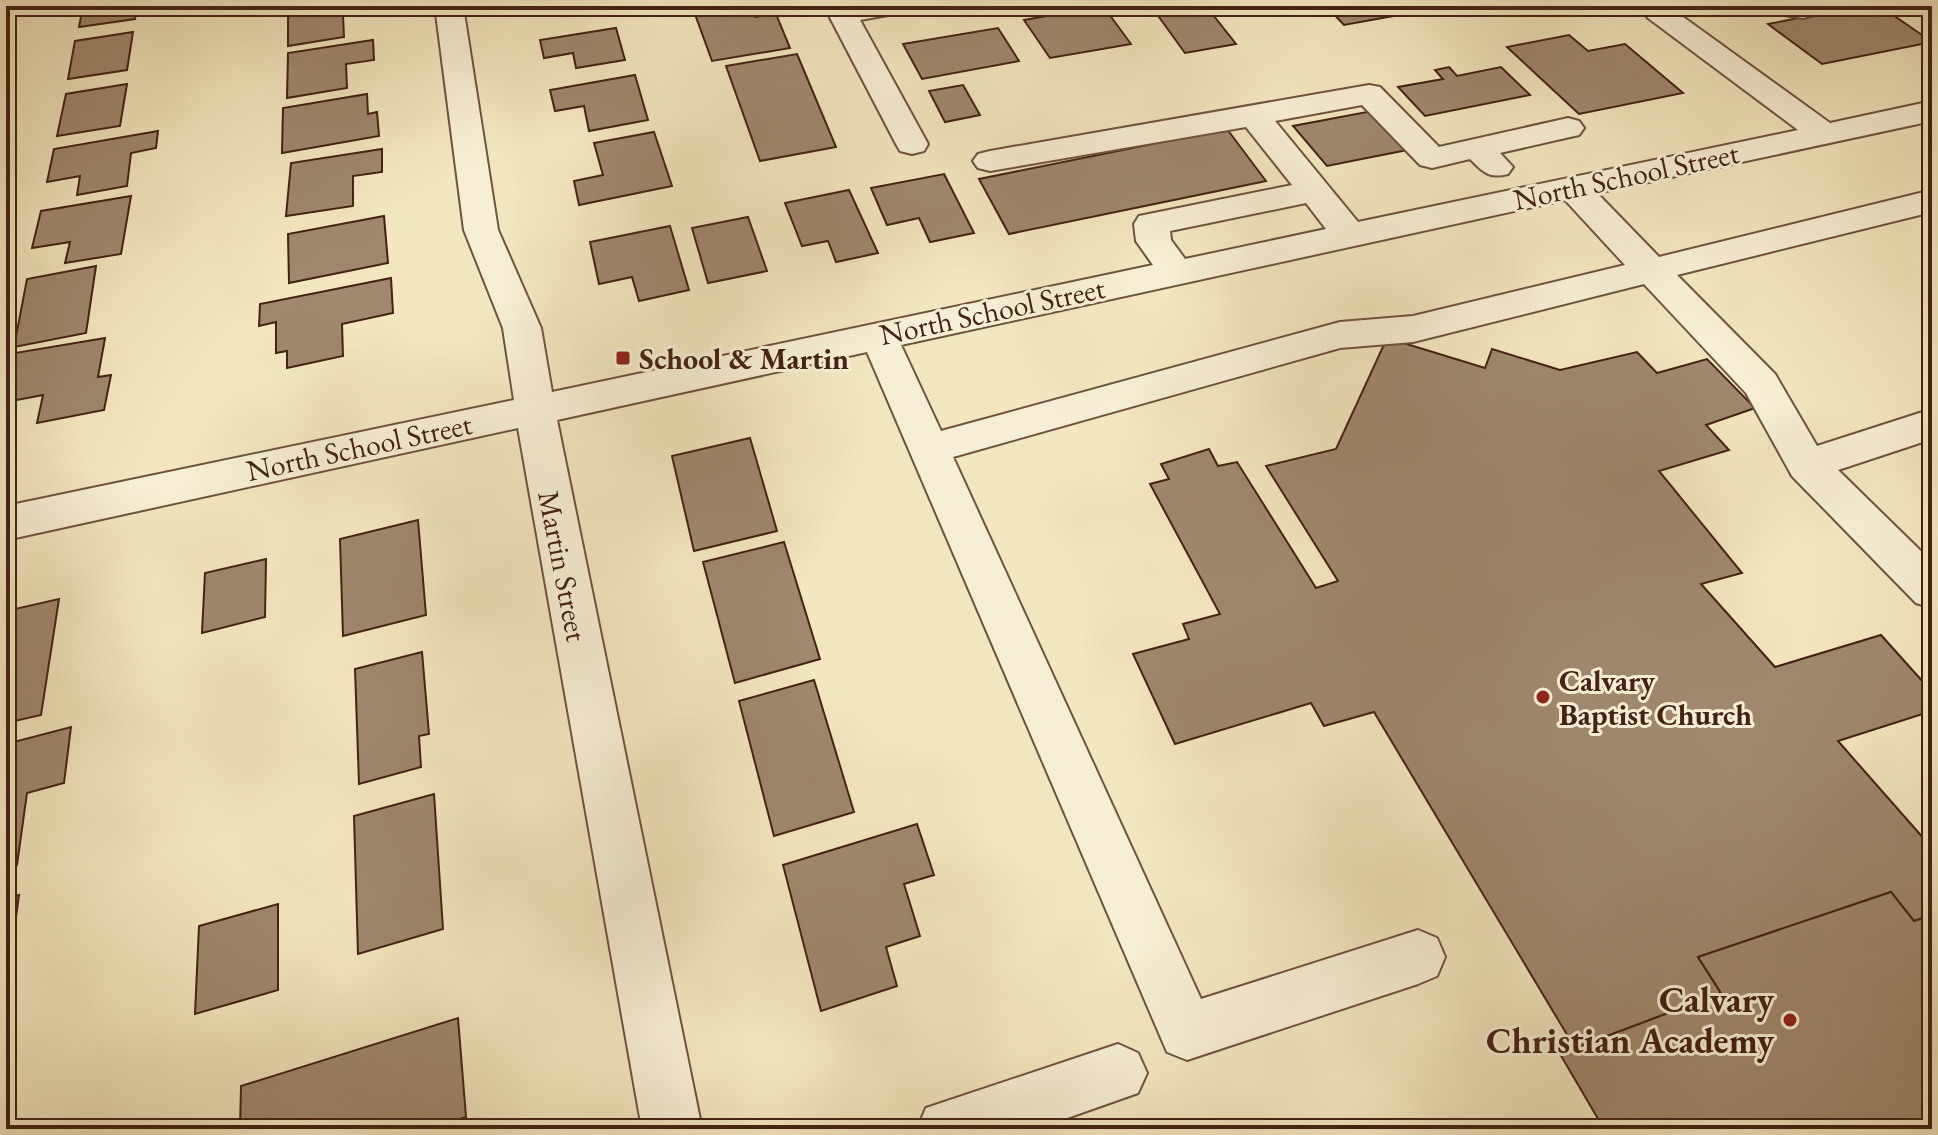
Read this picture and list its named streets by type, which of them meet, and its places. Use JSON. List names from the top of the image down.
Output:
{
  "streets": {
    "street": ["North School Street", "Martin Street"]
  },
  "crossings": [
    ["North School Street", "Martin Street"]
  ],
  "places": {
    "transit": ["School & Martin"],
    "other": ["Calvary Baptist Church", "Calvary Christian Academy"]
  }
}
